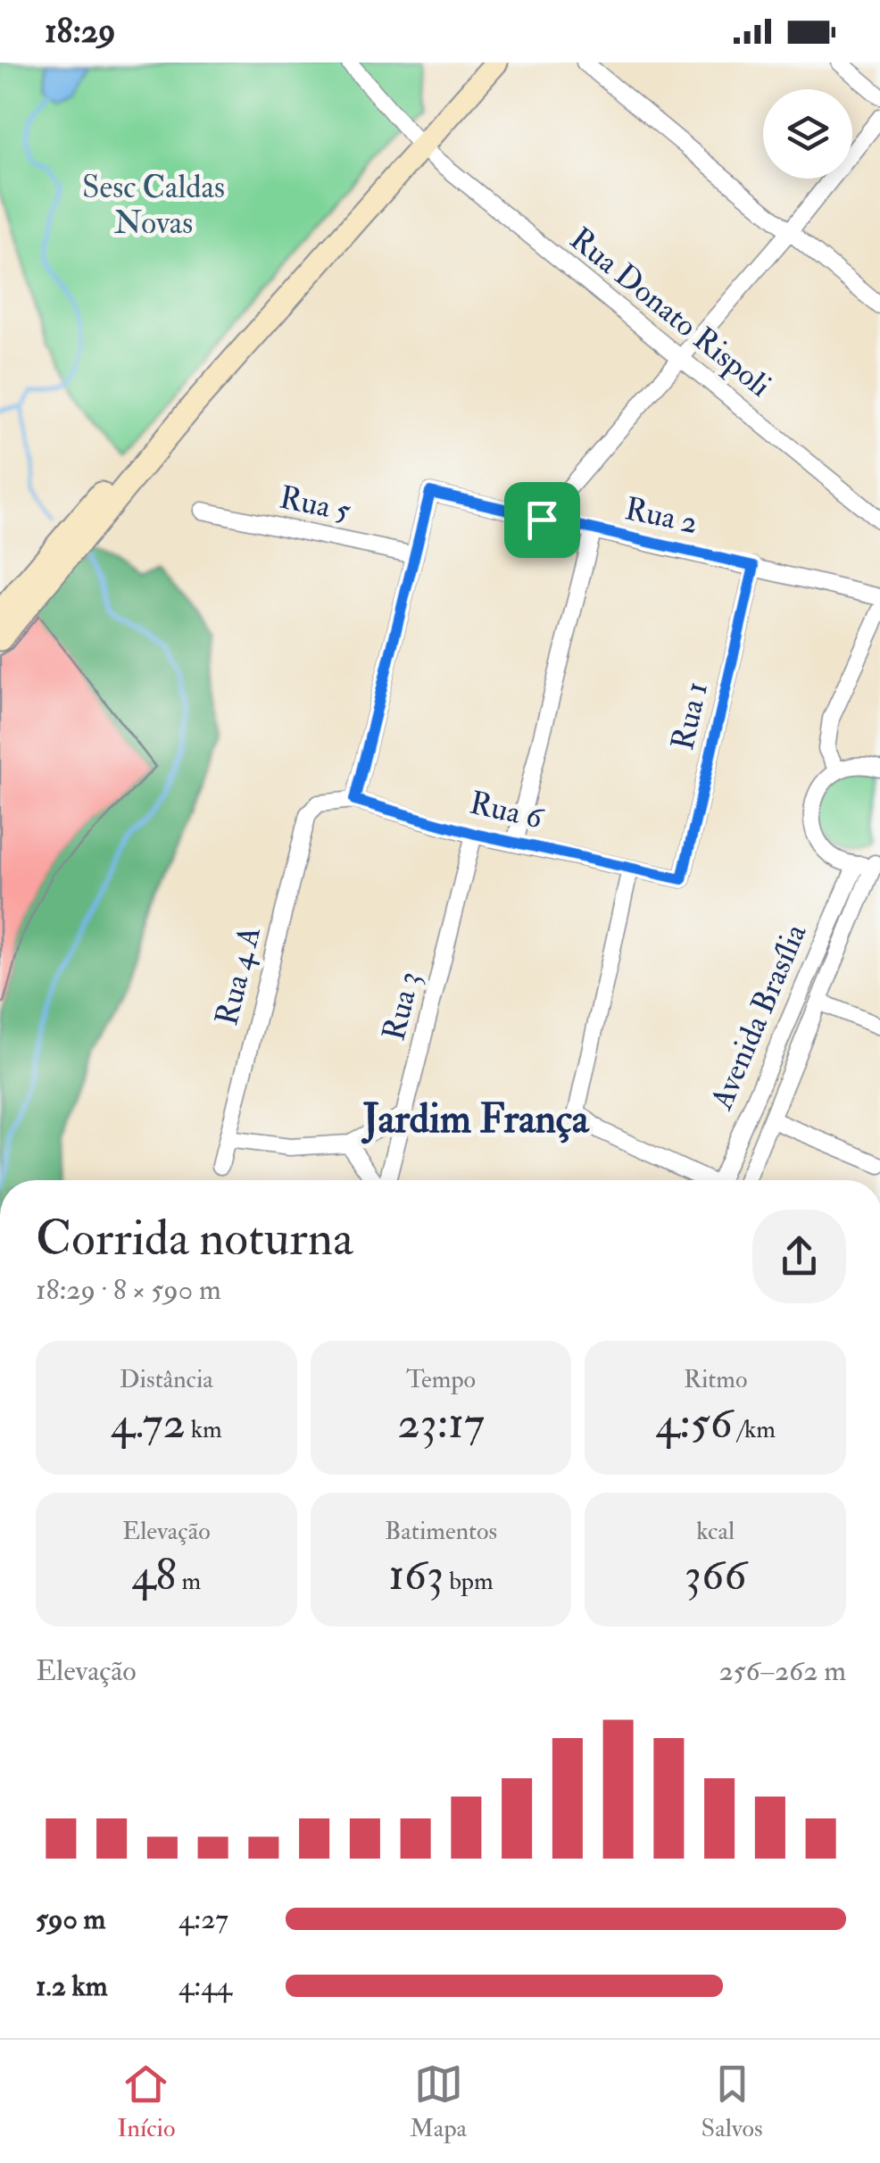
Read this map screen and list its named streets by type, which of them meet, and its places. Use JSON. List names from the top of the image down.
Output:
{
  "streets": {
    "street": [
      "Rua Donato Rispoli",
      "Rua 5",
      "Rua 2",
      "Rua 1",
      "Rua 6",
      "Rua 4 A",
      "Rua 3",
      "Avenida Brasília"
    ]
  },
  "crossings": [
    ["Rua 5", "Rua 2"],
    ["Rua 2", "Rua 1"],
    ["Rua 1", "Rua 6"],
    ["Rua 6", "Rua 4 A"],
    ["Rua 6", "Rua 3"]
  ],
  "districts": ["Jardim França"],
  "parks": ["Sesc Caldas Novas"],
  "page": {
    "status": "18:29",
    "heading": ["Corrida noturna", "18:29 · 8 × 590 m"],
    "stats": [
      ["Distância", "4.72 km"],
      ["Tempo", "23:17"],
      ["Ritmo", "4:56 /km"],
      ["Elevação", "48 m"],
      ["Batimentos", "163 bpm"],
      ["kcal", "366"]
    ],
    "chart": ["Elevação", "256–262 m"],
    "list": [
      {
        "name": "590 m",
        "note": "4:27"
      },
      {
        "name": "1.2 km",
        "note": "4:44"
      }
    ],
    "tabs": ["Início", "Mapa", "Salvos"]
  }
}
